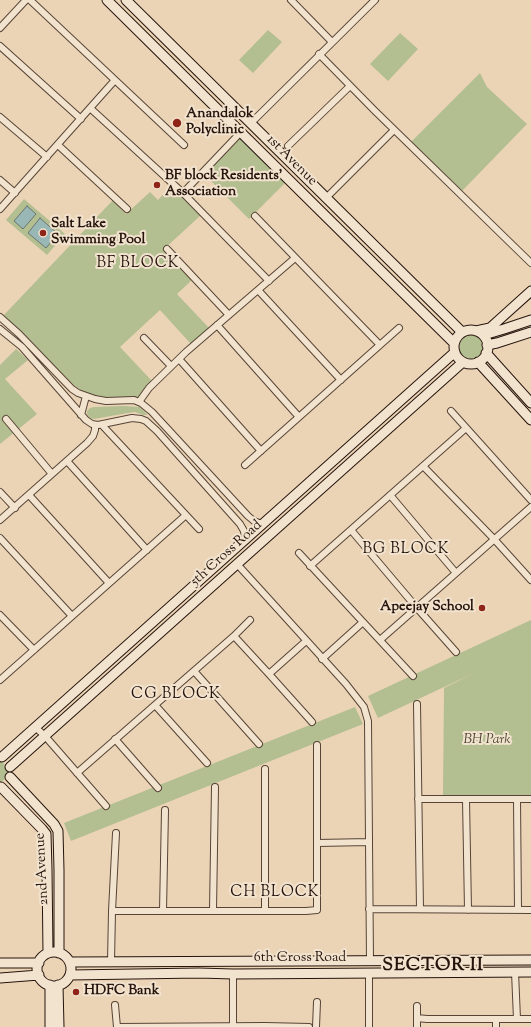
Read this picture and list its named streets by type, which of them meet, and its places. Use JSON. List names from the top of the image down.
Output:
{
  "streets": {
    "street": [
      "1st Avenue",
      "5th Cross Road",
      "2nd Avenue",
      "6th Cross Road"
    ]
  },
  "crossings": [
    ["1st Avenue", "5th Cross Road"],
    ["2nd Avenue", "6th Cross Road"]
  ],
  "districts": [
    "BF BLOCK",
    "BG BLOCK",
    "CG BLOCK",
    "CH BLOCK",
    "SECTOR II"
  ],
  "parks": ["BH Park"],
  "places": [
    "Anandalok Polyclinic",
    "BF block Residents' Association",
    "Salt Lake Swimming Pool",
    "Apeejay School",
    "HDFC Bank"
  ]
}
